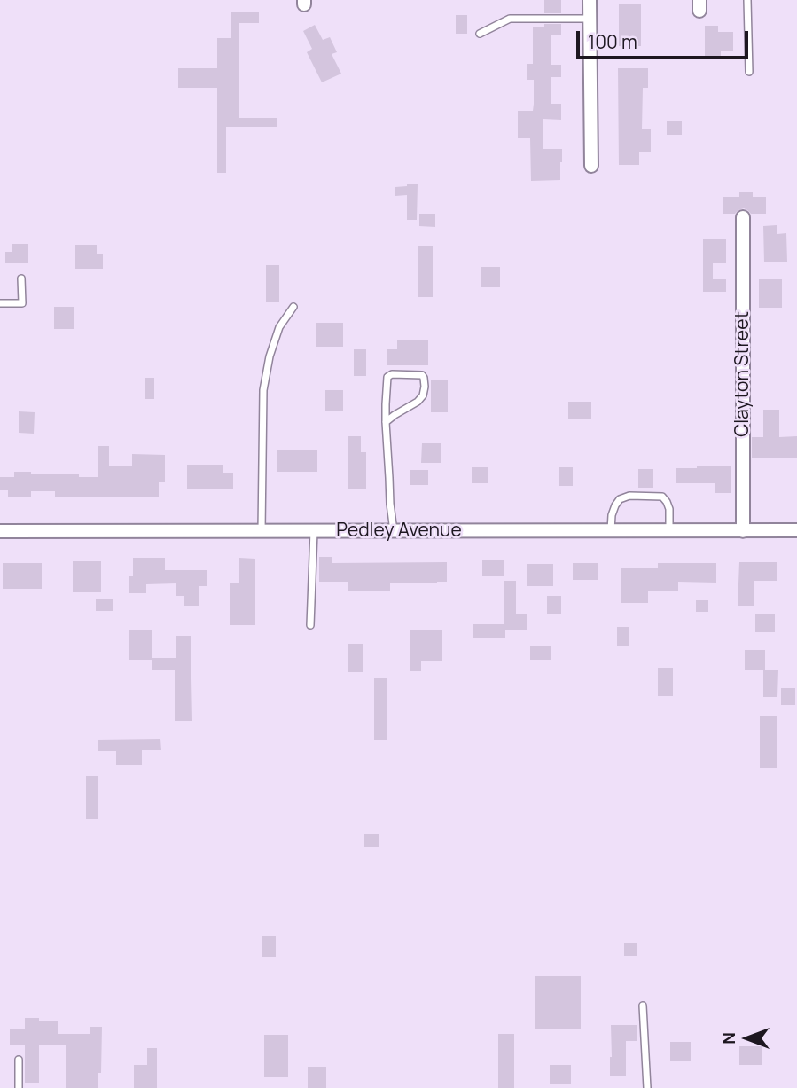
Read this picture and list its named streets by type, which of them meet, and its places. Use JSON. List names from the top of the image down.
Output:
{
  "streets": {
    "street": ["Clayton Street", "Pedley Avenue"]
  },
  "crossings": [
    ["Clayton Street", "Pedley Avenue"]
  ],
  "scale_bar": "100 m",
  "north": "left"
}
